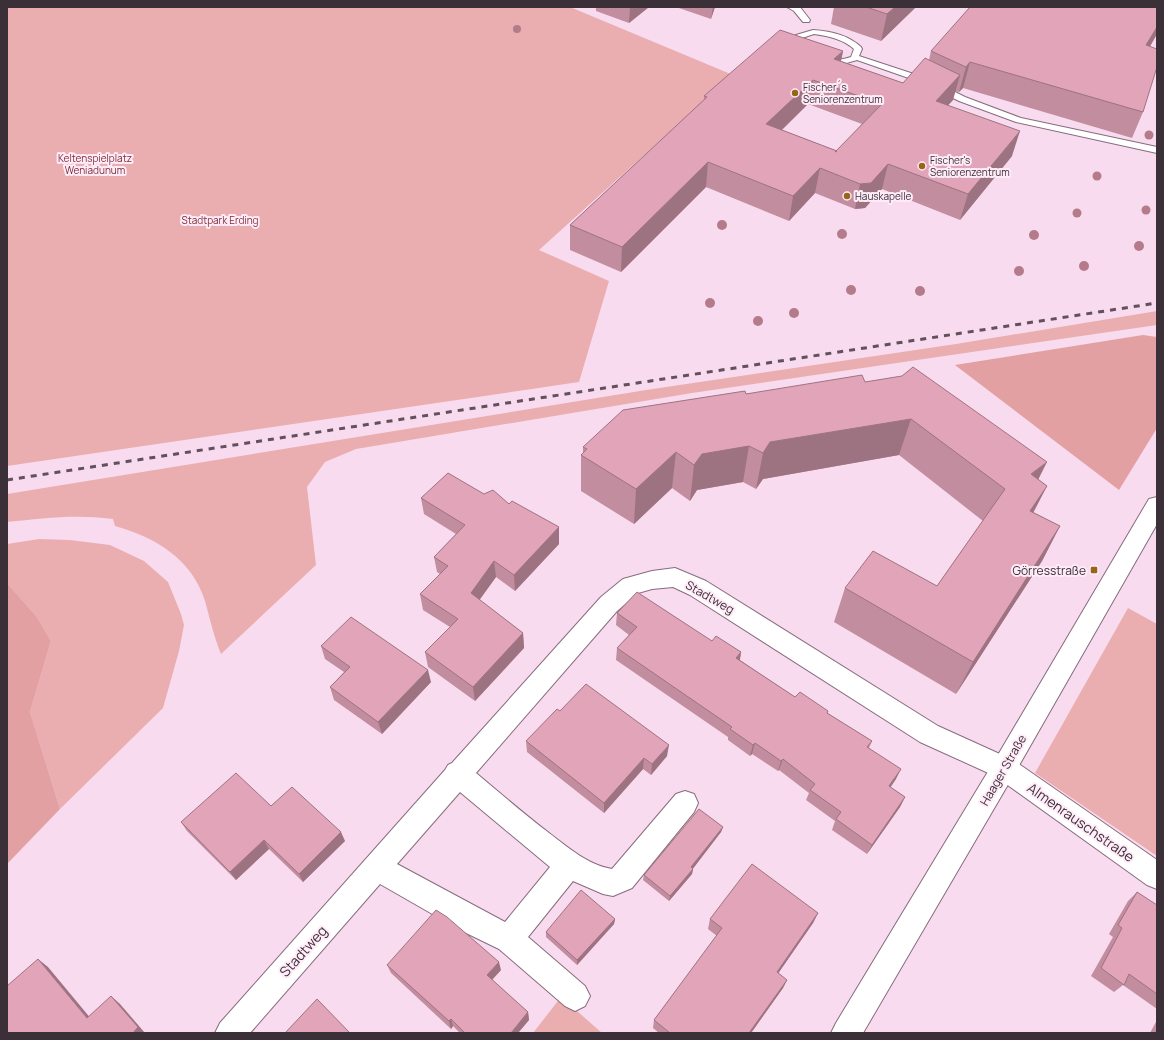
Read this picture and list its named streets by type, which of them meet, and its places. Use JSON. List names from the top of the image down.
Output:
{
  "streets": {
    "street": ["Stadtweg", "Haager Straße", "Almenrauschstraße"]
  },
  "crossings": [
    ["Stadtweg", "Haager Straße"],
    ["Stadtweg", "Almenrauschstraße"],
    ["Haager Straße", "Almenrauschstraße"]
  ],
  "parks": ["Keltenspielplatz Weniadunum", "Stadtpark Erding"],
  "places": {
    "other": ["Fischer´s Seniorenzentrum", "Fischer's Seniorenzentrum", "Hauskapelle"],
    "transit": ["Görresstraße"]
  }
}
